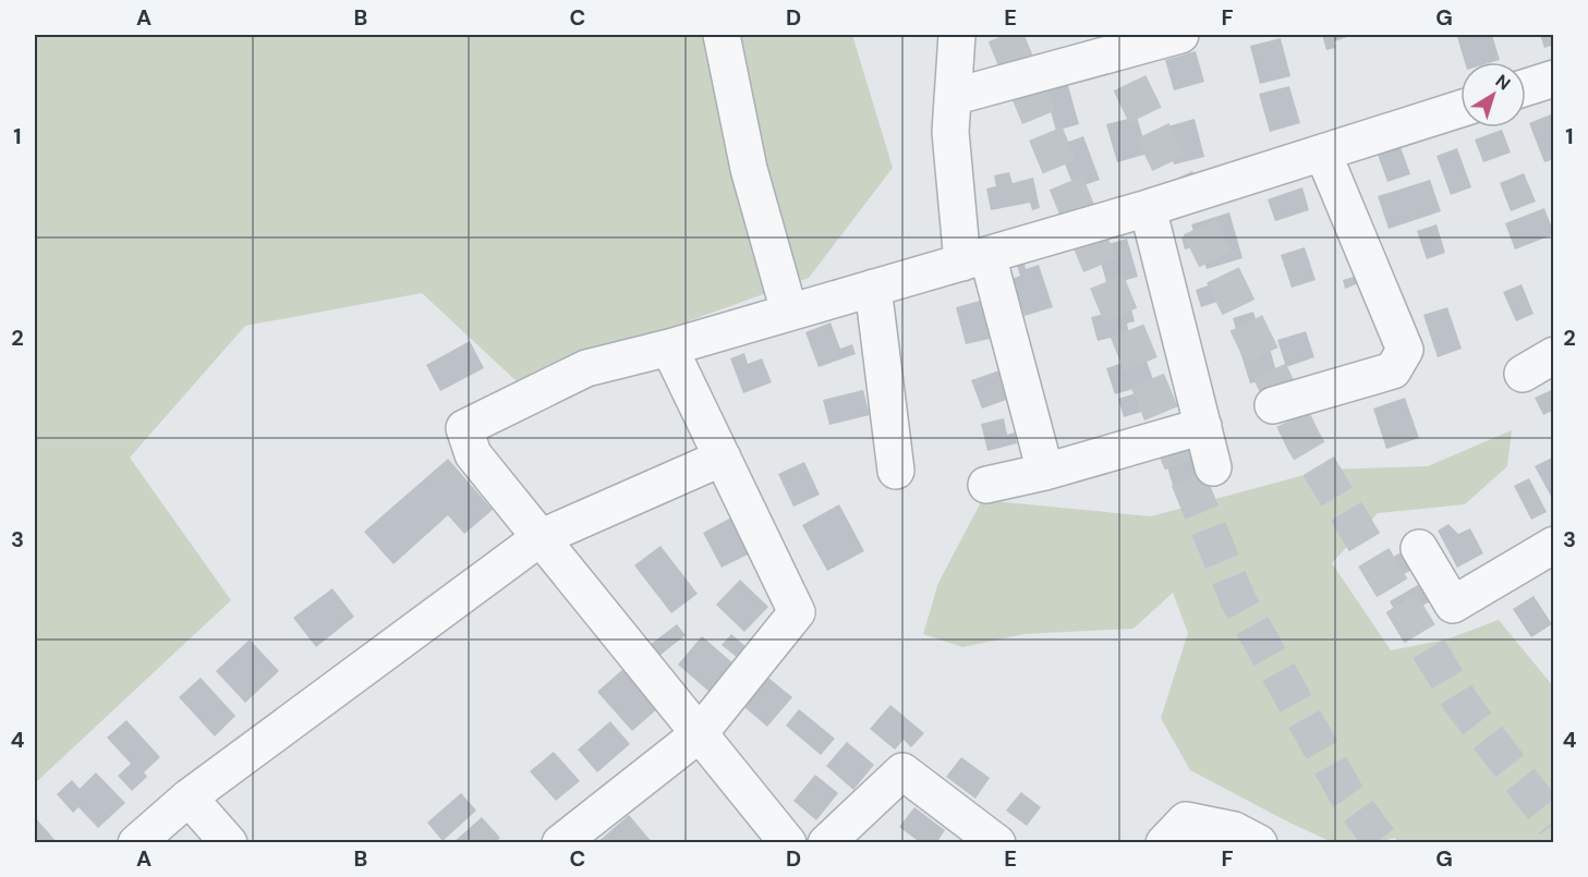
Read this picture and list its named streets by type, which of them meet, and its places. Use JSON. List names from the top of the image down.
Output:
{
  "north": "top right",
  "grid": {
    "columns": [
      "A",
      "B",
      "C",
      "D",
      "E",
      "F",
      "G"
    ],
    "rows": [
      "1",
      "2",
      "3",
      "4"
    ]
  }
}
